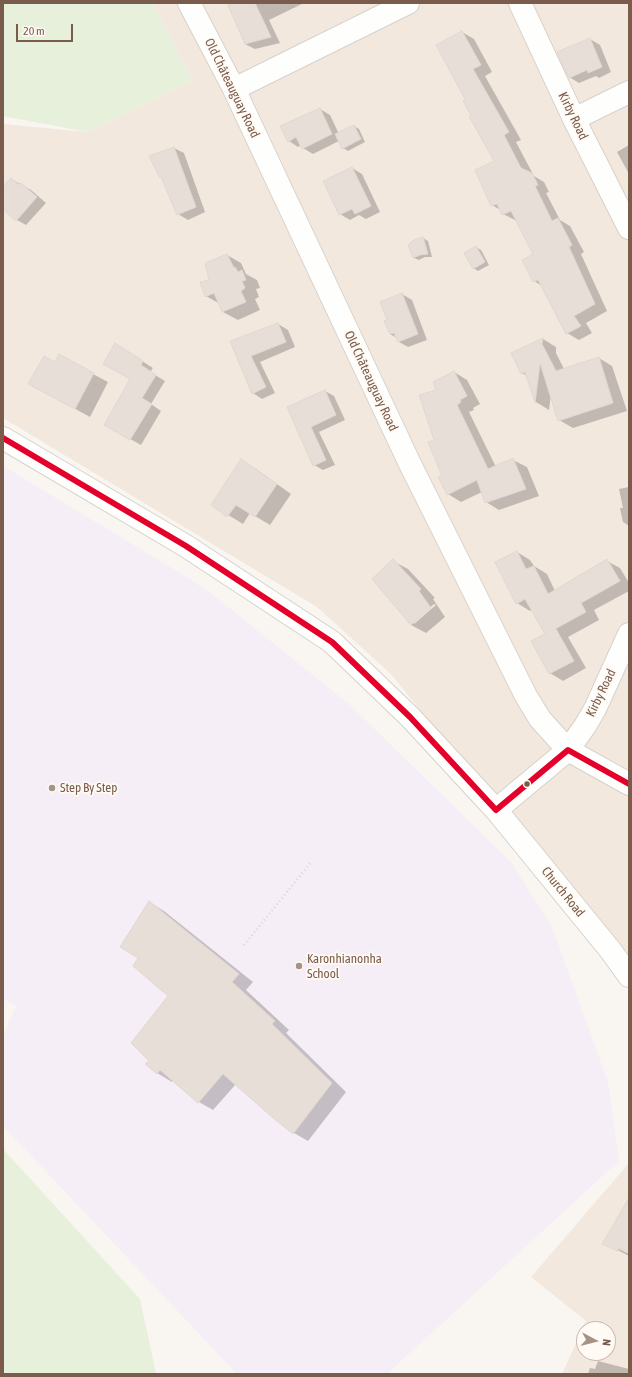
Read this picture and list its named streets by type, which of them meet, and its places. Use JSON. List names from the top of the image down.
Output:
{
  "streets": {
    "street": ["Old Châteauguay Road", "Kirby Road", "Church Road"]
  },
  "crossings": [
    ["Old Châteauguay Road", "Kirby Road"],
    ["Kirby Road", "Church Road"]
  ],
  "places": ["Step By Step", "Karonhianonha School"],
  "scale_bar": "20 m",
  "north": "right"
}
